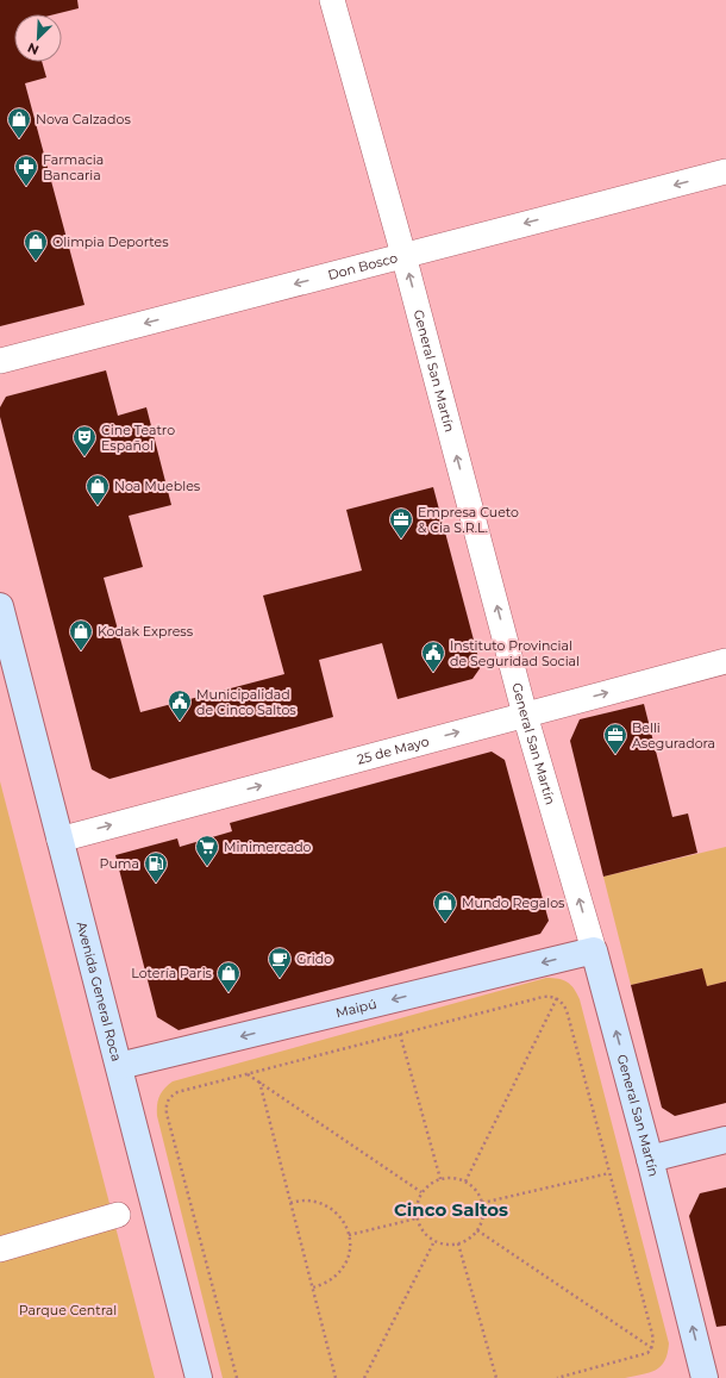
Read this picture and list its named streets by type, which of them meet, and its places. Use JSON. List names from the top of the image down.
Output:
{
  "streets": {
    "main road": ["General San Martín", "Avenida General Roca", "Maipú"],
    "street": ["Don Bosco", "25 de Mayo"]
  },
  "crossings": [
    ["Don Bosco", "General San Martín"],
    ["General San Martín", "25 de Mayo"],
    ["General San Martín", "Maipú"],
    ["25 de Mayo", "Avenida General Roca"],
    ["Avenida General Roca", "Maipú"]
  ],
  "one_way": [
    "Don Bosco",
    "General San Martín",
    "25 de Mayo",
    "Maipú"
  ],
  "districts": ["Cinco Saltos"],
  "parks": ["Parque Central"],
  "places": {
    "shop": [
      "Nova Calzados",
      "Olimpia Deportes",
      "Noa Muebles",
      "Kodak Express",
      "Mundo Regalos",
      "Lotería Paris"
    ],
    "pharmacy": ["Farmacia Bancaria"],
    "theatre": ["Cine Teatro Español"],
    "office": ["Empresa Cueto & Cia S.R.L.", "Belli Aseguradora"],
    "public building": ["Instituto Provincial de Seguridad Social", "Municipalidad de Cinco Saltos"],
    "supermarket": ["Minimercado"],
    "fuel station": ["Puma"],
    "cafe": ["Grido"]
  },
  "north": "bottom left"
}
